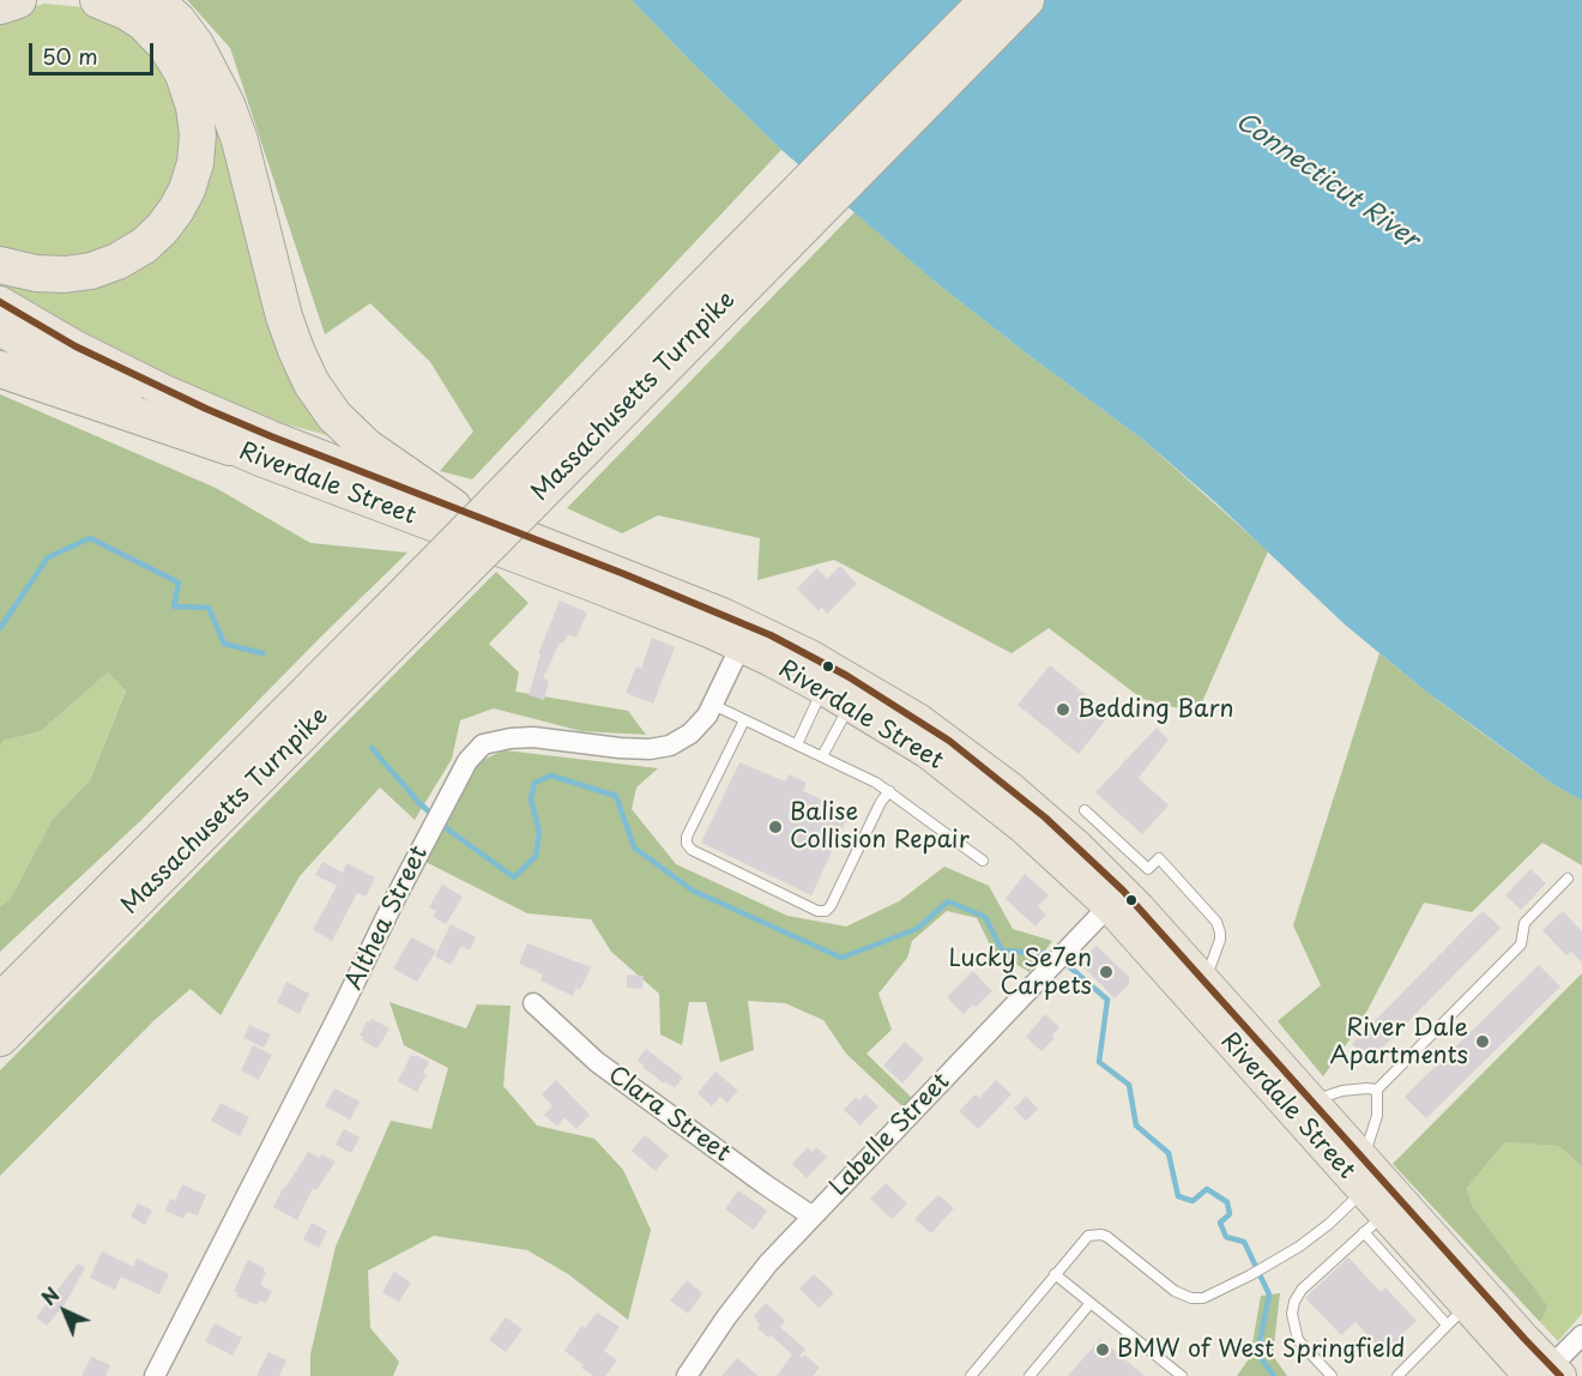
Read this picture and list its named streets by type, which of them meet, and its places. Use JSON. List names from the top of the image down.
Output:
{
  "streets": {
    "highway": ["Massachusetts Turnpike"],
    "main road": ["Riverdale Street"],
    "street": ["Althea Street", "Clara Street", "Labelle Street"]
  },
  "crossings": [
    ["Riverdale Street", "Althea Street"],
    ["Riverdale Street", "Labelle Street"],
    ["Clara Street", "Labelle Street"]
  ],
  "water": ["Connecticut River"],
  "places": [
    "Bedding Barn",
    "Balise Collision Repair",
    "Lucky Se7en Carpets",
    "River Dale Apartments",
    "BMW of West Springfield"
  ],
  "scale_bar": "50 m",
  "north": "top left"
}
